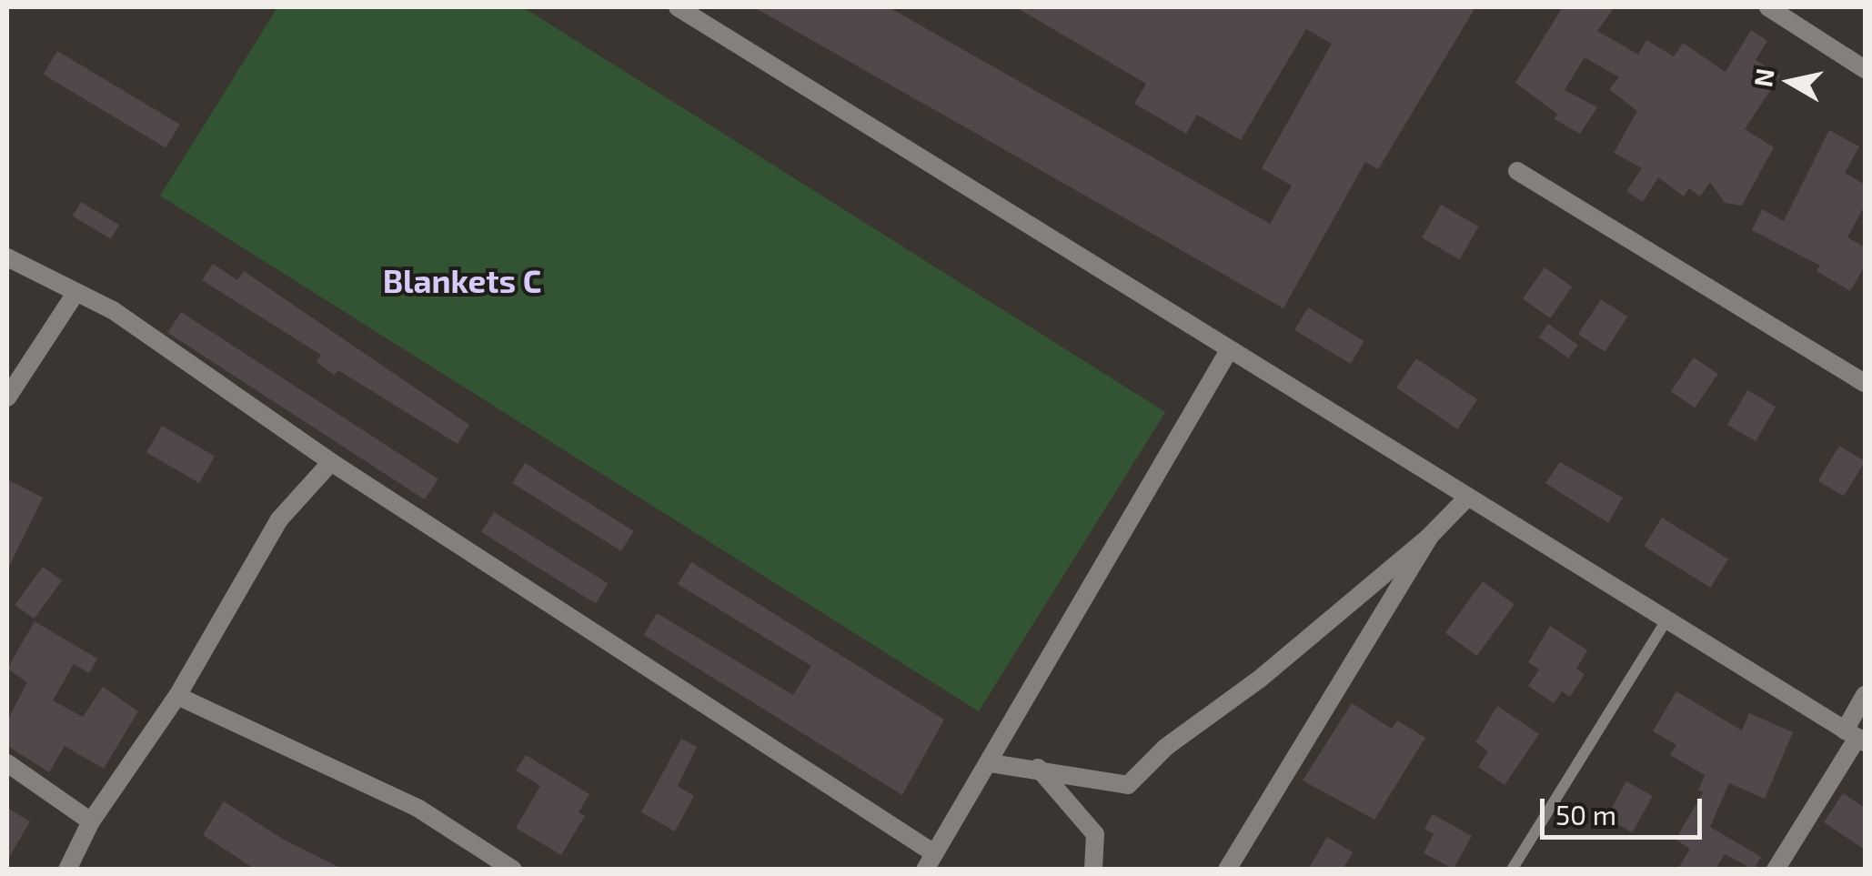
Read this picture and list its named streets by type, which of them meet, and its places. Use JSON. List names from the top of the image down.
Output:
{
  "districts": ["Blankets C"],
  "scale_bar": "50 m",
  "north": "left"
}
